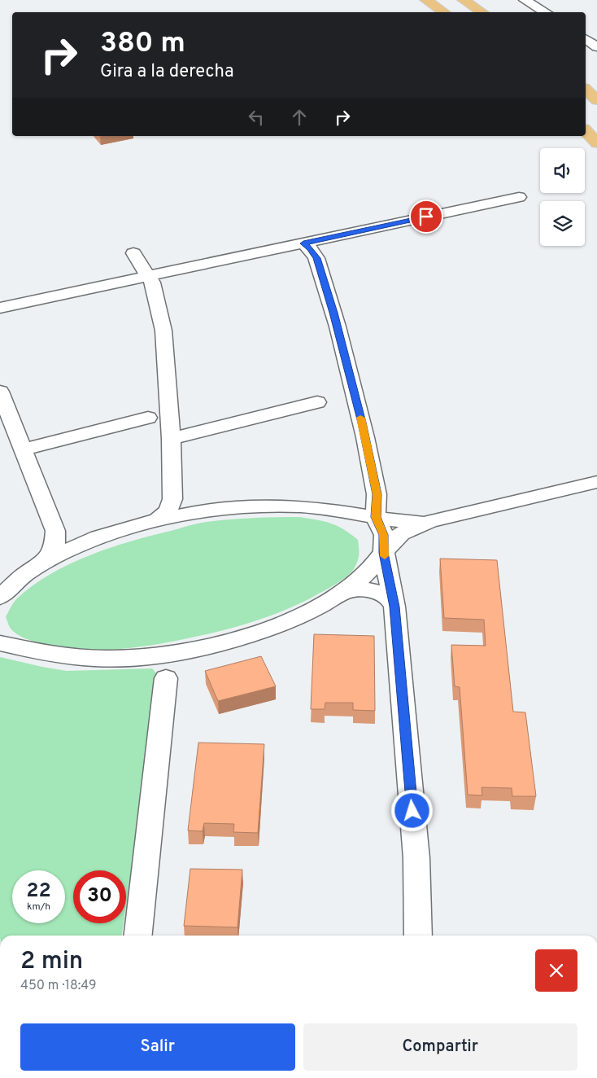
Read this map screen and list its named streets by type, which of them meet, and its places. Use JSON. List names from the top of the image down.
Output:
{
  "page": {
    "turn": ["380 m", "Gira a la derecha"],
    "speed": "22 km/h",
    "limit": "30",
    "heading": ["2 min", "450 m · 18:49"],
    "buttons": ["Salir", "Compartir"]
  }
}
